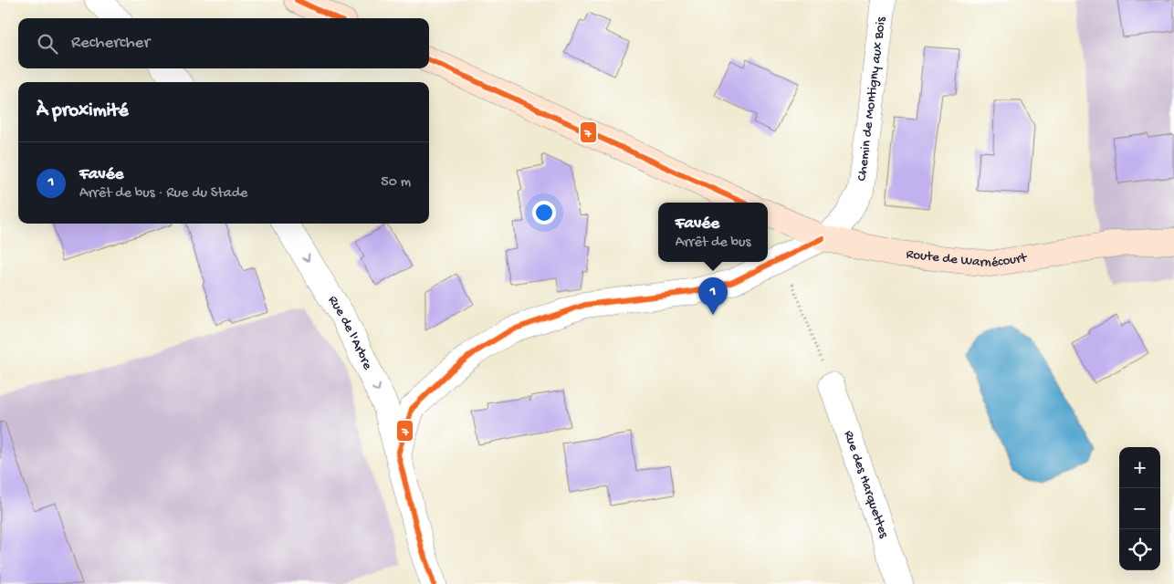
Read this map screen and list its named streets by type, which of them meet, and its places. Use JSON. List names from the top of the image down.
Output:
{
  "streets": {
    "main road": ["Route de Warnécourt"],
    "street": ["Chemin de Montigny aux Bois", "Rue de l'Arbre", "Rue des Harquettes"]
  },
  "crossings": [
    ["Chemin de Montigny aux Bois", "Route de Warnécourt"],
    ["Chemin de Montigny aux Bois", "Rue de l'Arbre"]
  ],
  "one_way": ["Rue de l'Arbre"],
  "lines": ["transit line 7"],
  "page": {
    "search": "Rechercher",
    "heading": "À proximité",
    "list": [
      {
        "mark": "1",
        "name": "Favée",
        "note": "Arrêt de bus · Rue du Stade",
        "value": "50 m"
      }
    ],
    "popup": ["Favée", "Arrêt de bus"],
    "pins": "1",
    "map_buttons": ["+", "−"]
  }
}
